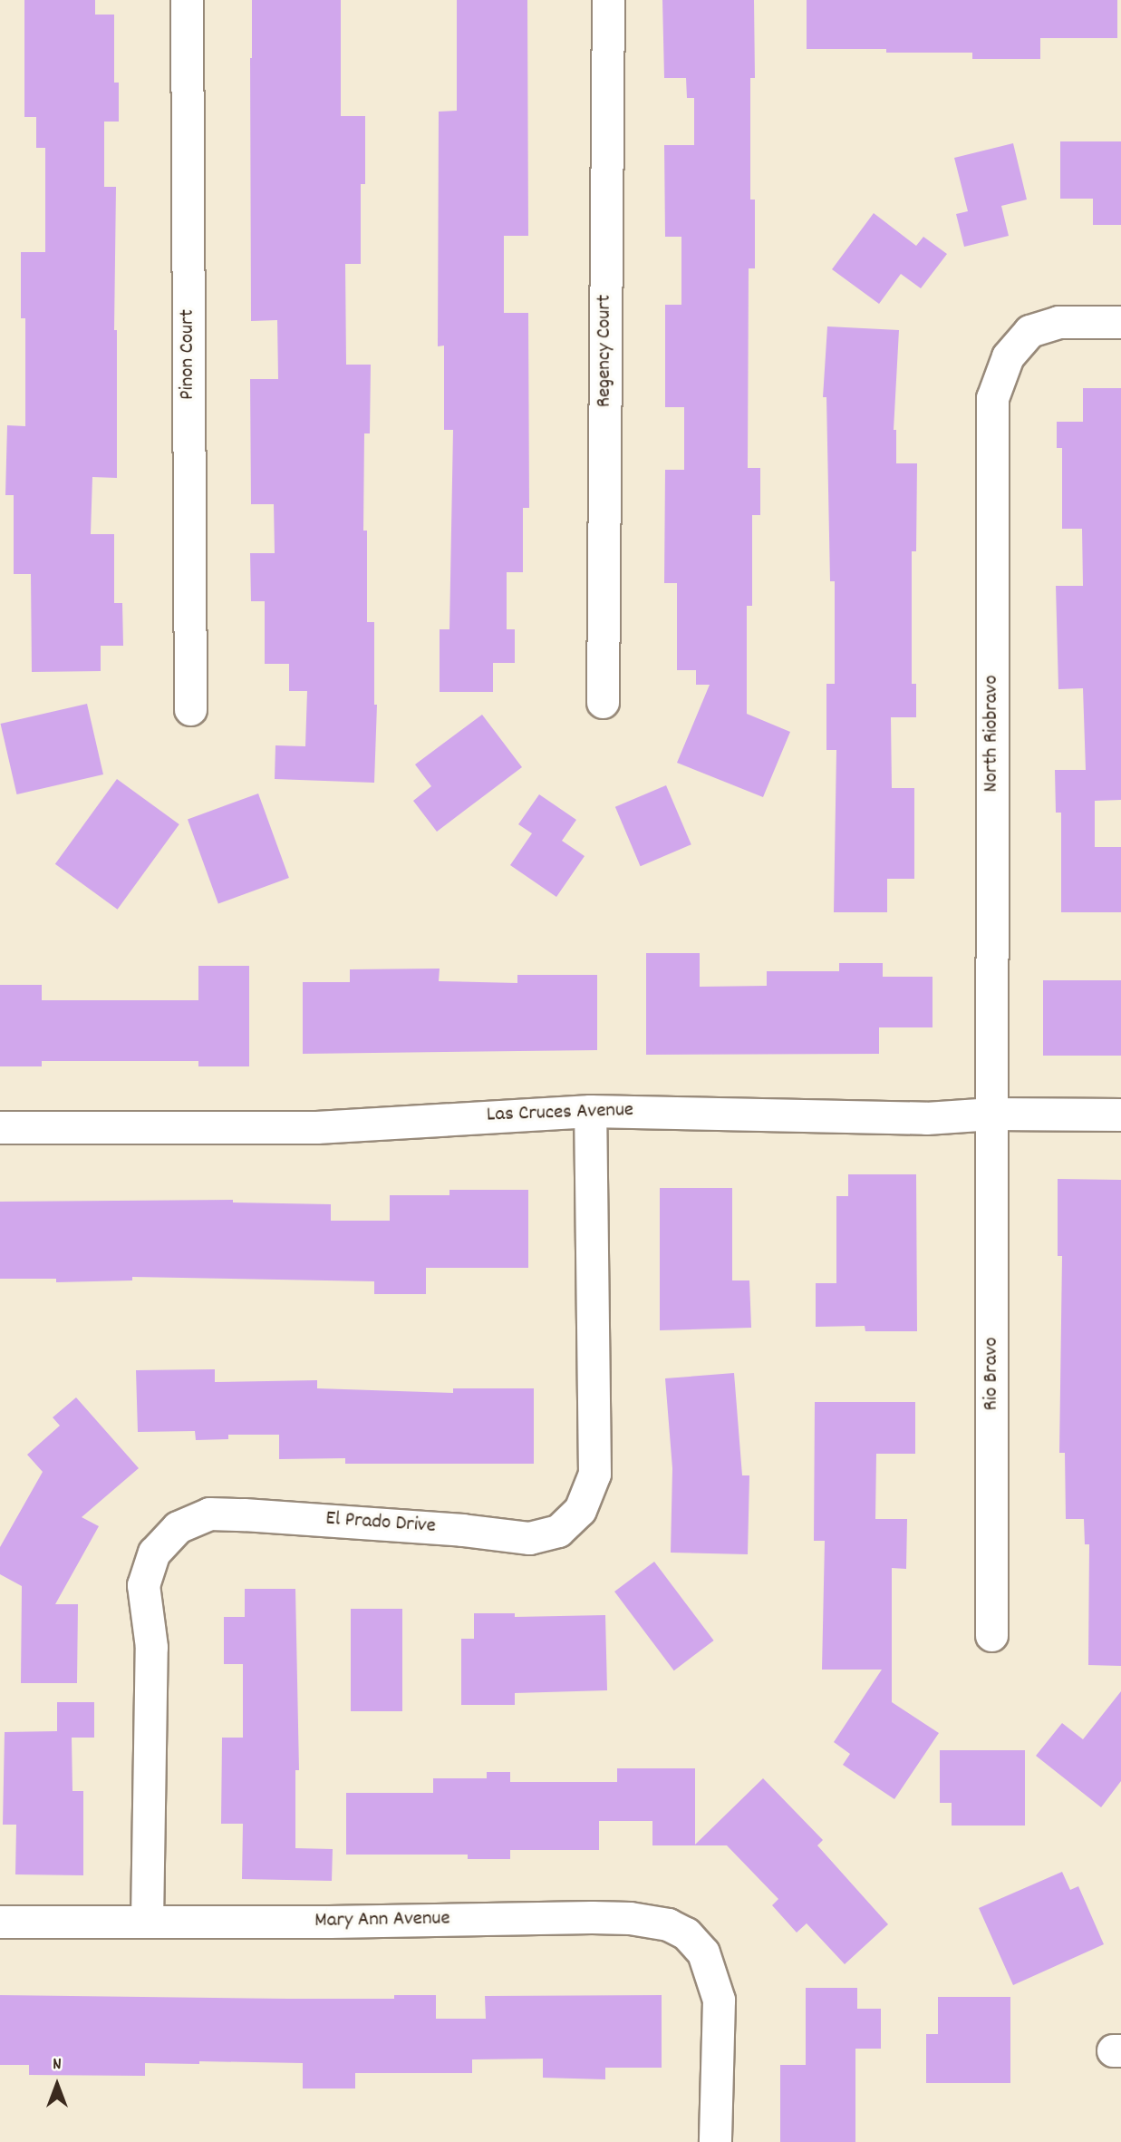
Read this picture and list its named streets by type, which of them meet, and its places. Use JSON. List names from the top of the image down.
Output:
{
  "streets": {
    "street": [
      "Regency Court",
      "Pinon Court",
      "North Riobravo",
      "Las Cruces Avenue",
      "Rio Bravo",
      "El Prado Drive",
      "Mary Ann Avenue"
    ]
  },
  "crossings": [
    ["North Riobravo", "Las Cruces Avenue"],
    ["North Riobravo", "Rio Bravo"],
    ["Las Cruces Avenue", "Rio Bravo"],
    ["Las Cruces Avenue", "El Prado Drive"],
    ["El Prado Drive", "Mary Ann Avenue"]
  ],
  "north": "top"
}
